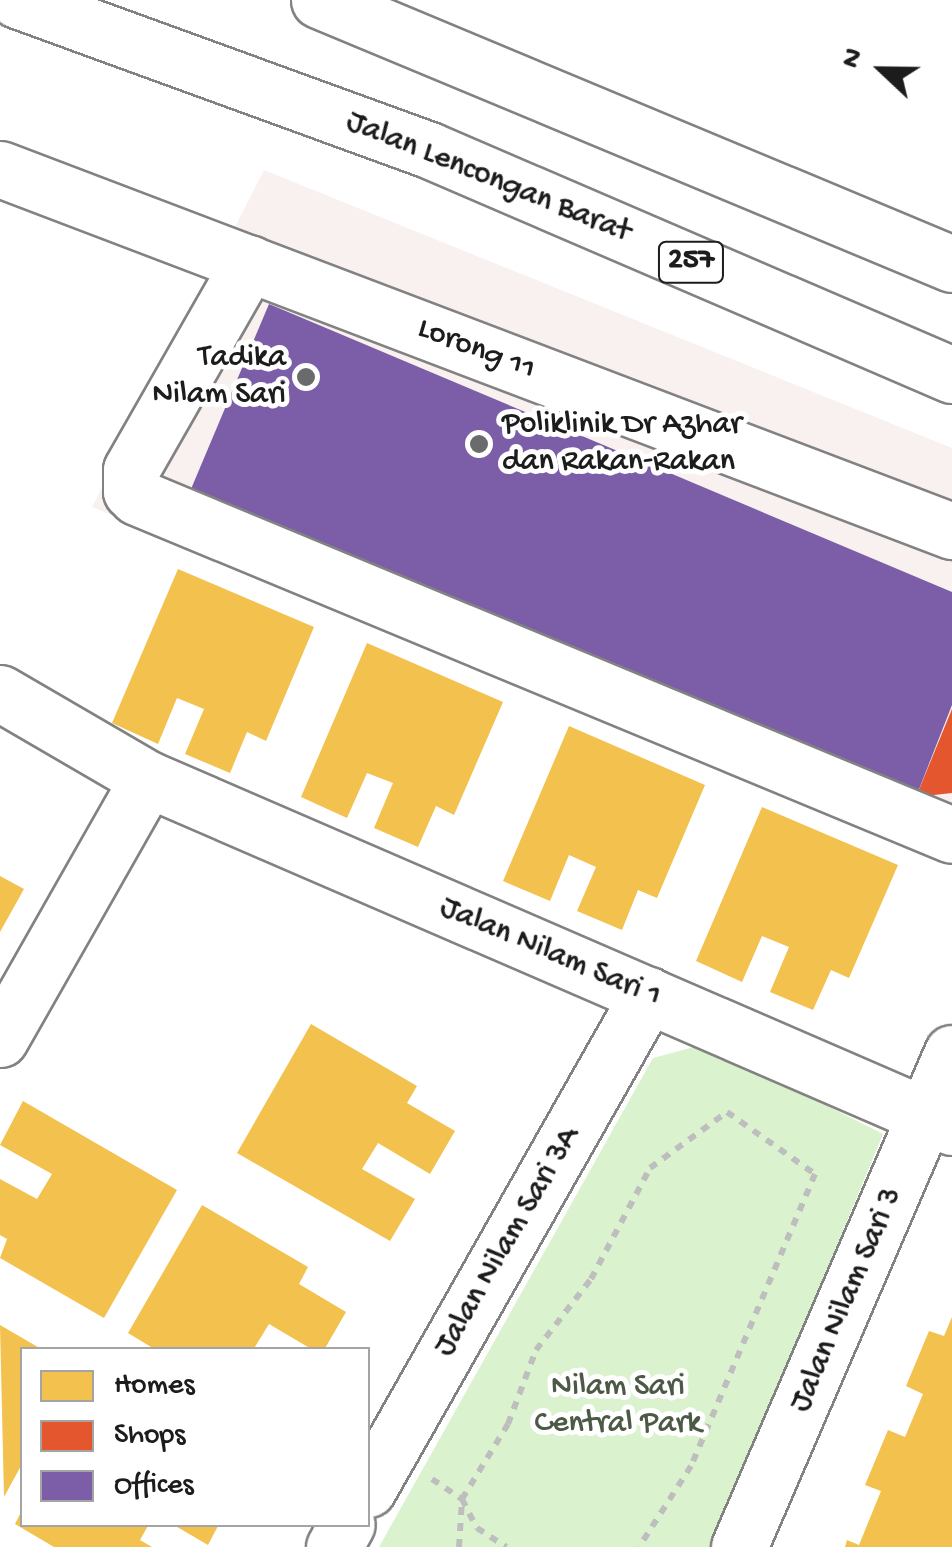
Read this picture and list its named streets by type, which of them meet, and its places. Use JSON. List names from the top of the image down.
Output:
{
  "streets": {
    "main road": [
      "Jalan Lencongan Barat",
      "257",
      "Lorong 11",
      "Jalan Nilam Sari 1",
      "Jalan Nilam Sari 3A",
      "Jalan Nilam Sari 3"
    ]
  },
  "crossings": [
    ["Jalan Nilam Sari 1", "Jalan Nilam Sari 3A"],
    ["Jalan Nilam Sari 1", "Jalan Nilam Sari 3"]
  ],
  "parks": ["Nilam Sari Central Park"],
  "places": ["Tadika Nilam Sari", "Poliklinik Dr Azhar dan Rakan-Rakan"],
  "legend": ["Homes", "Shops", "Offices"],
  "north": "left"
}
